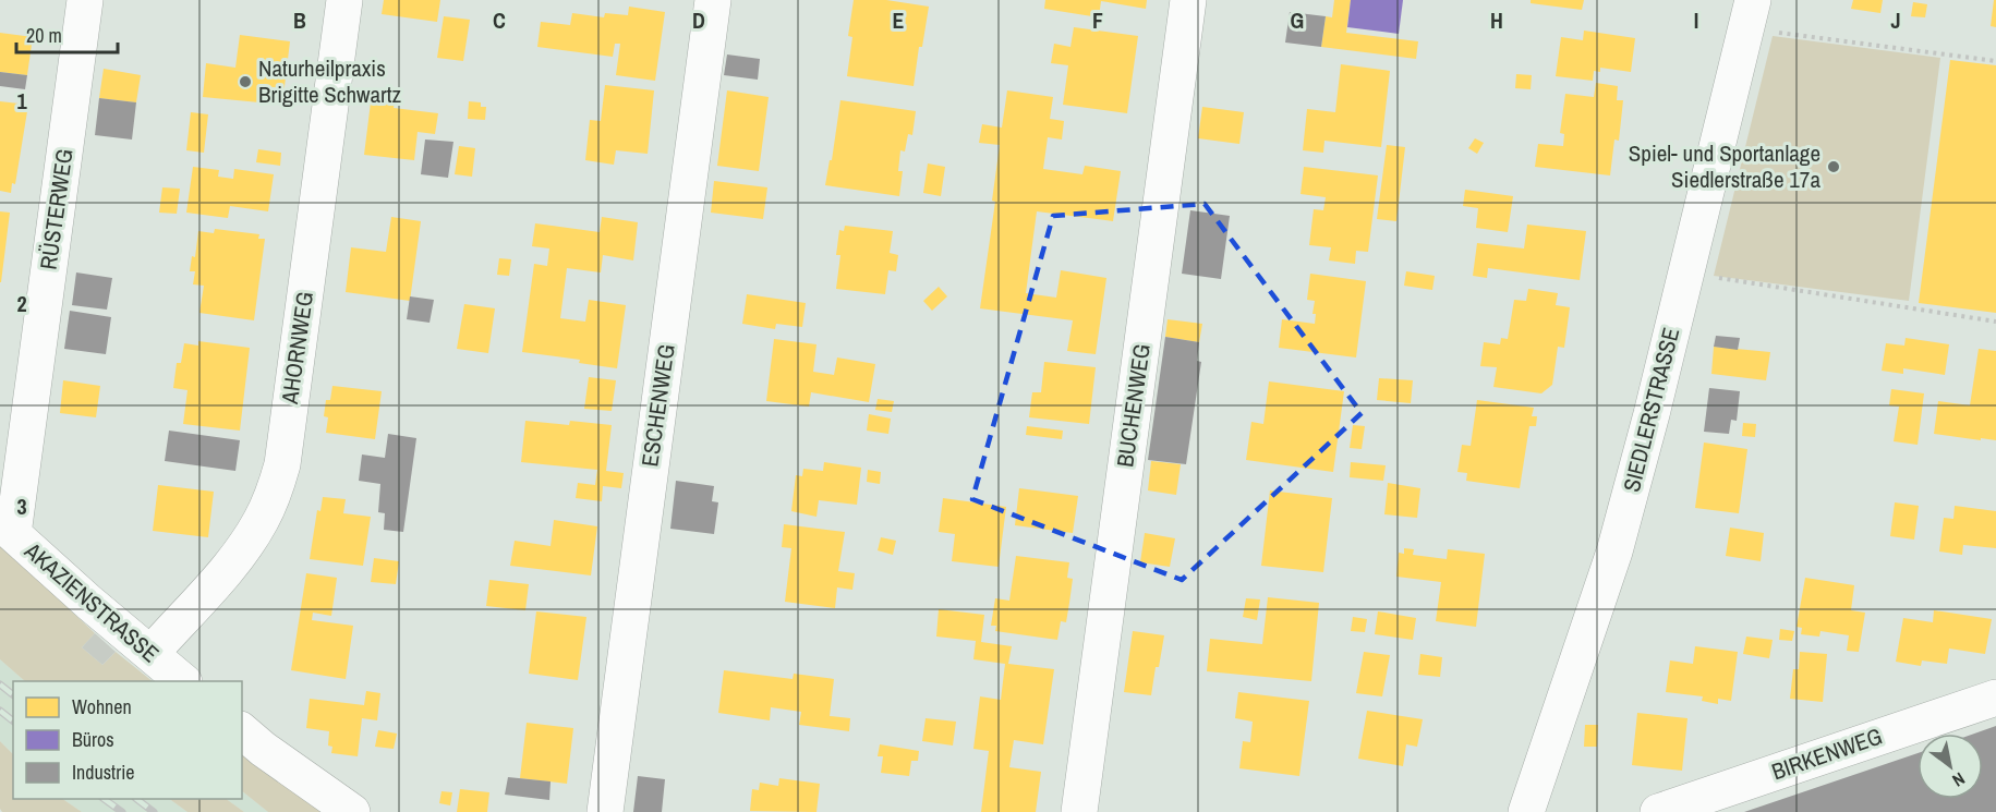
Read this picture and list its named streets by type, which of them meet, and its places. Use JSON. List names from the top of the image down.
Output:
{
  "streets": {
    "street": [
      "RÜSTERWEG",
      "AHORNWEG",
      "ESCHENWEG",
      "BUCHENWEG",
      "SIEDLERSTRASSE",
      "AKAZIENSTRASSE",
      "BIRKENWEG"
    ]
  },
  "crossings": [
    ["RÜSTERWEG", "AKAZIENSTRASSE"],
    ["AHORNWEG", "AKAZIENSTRASSE"]
  ],
  "places": ["Naturheilpraxis Brigitte Schwartz", "Spiel- und Sportanlage Siedlerstraße 17a"],
  "legend": ["Wohnen", "Büros", "Industrie"],
  "scale_bar": "20 m",
  "north": "bottom right",
  "grid": {
    "columns": [
      "B",
      "C",
      "D",
      "E",
      "F",
      "G",
      "H",
      "I",
      "J"
    ],
    "rows": ["1", "2", "3"]
  }
}
